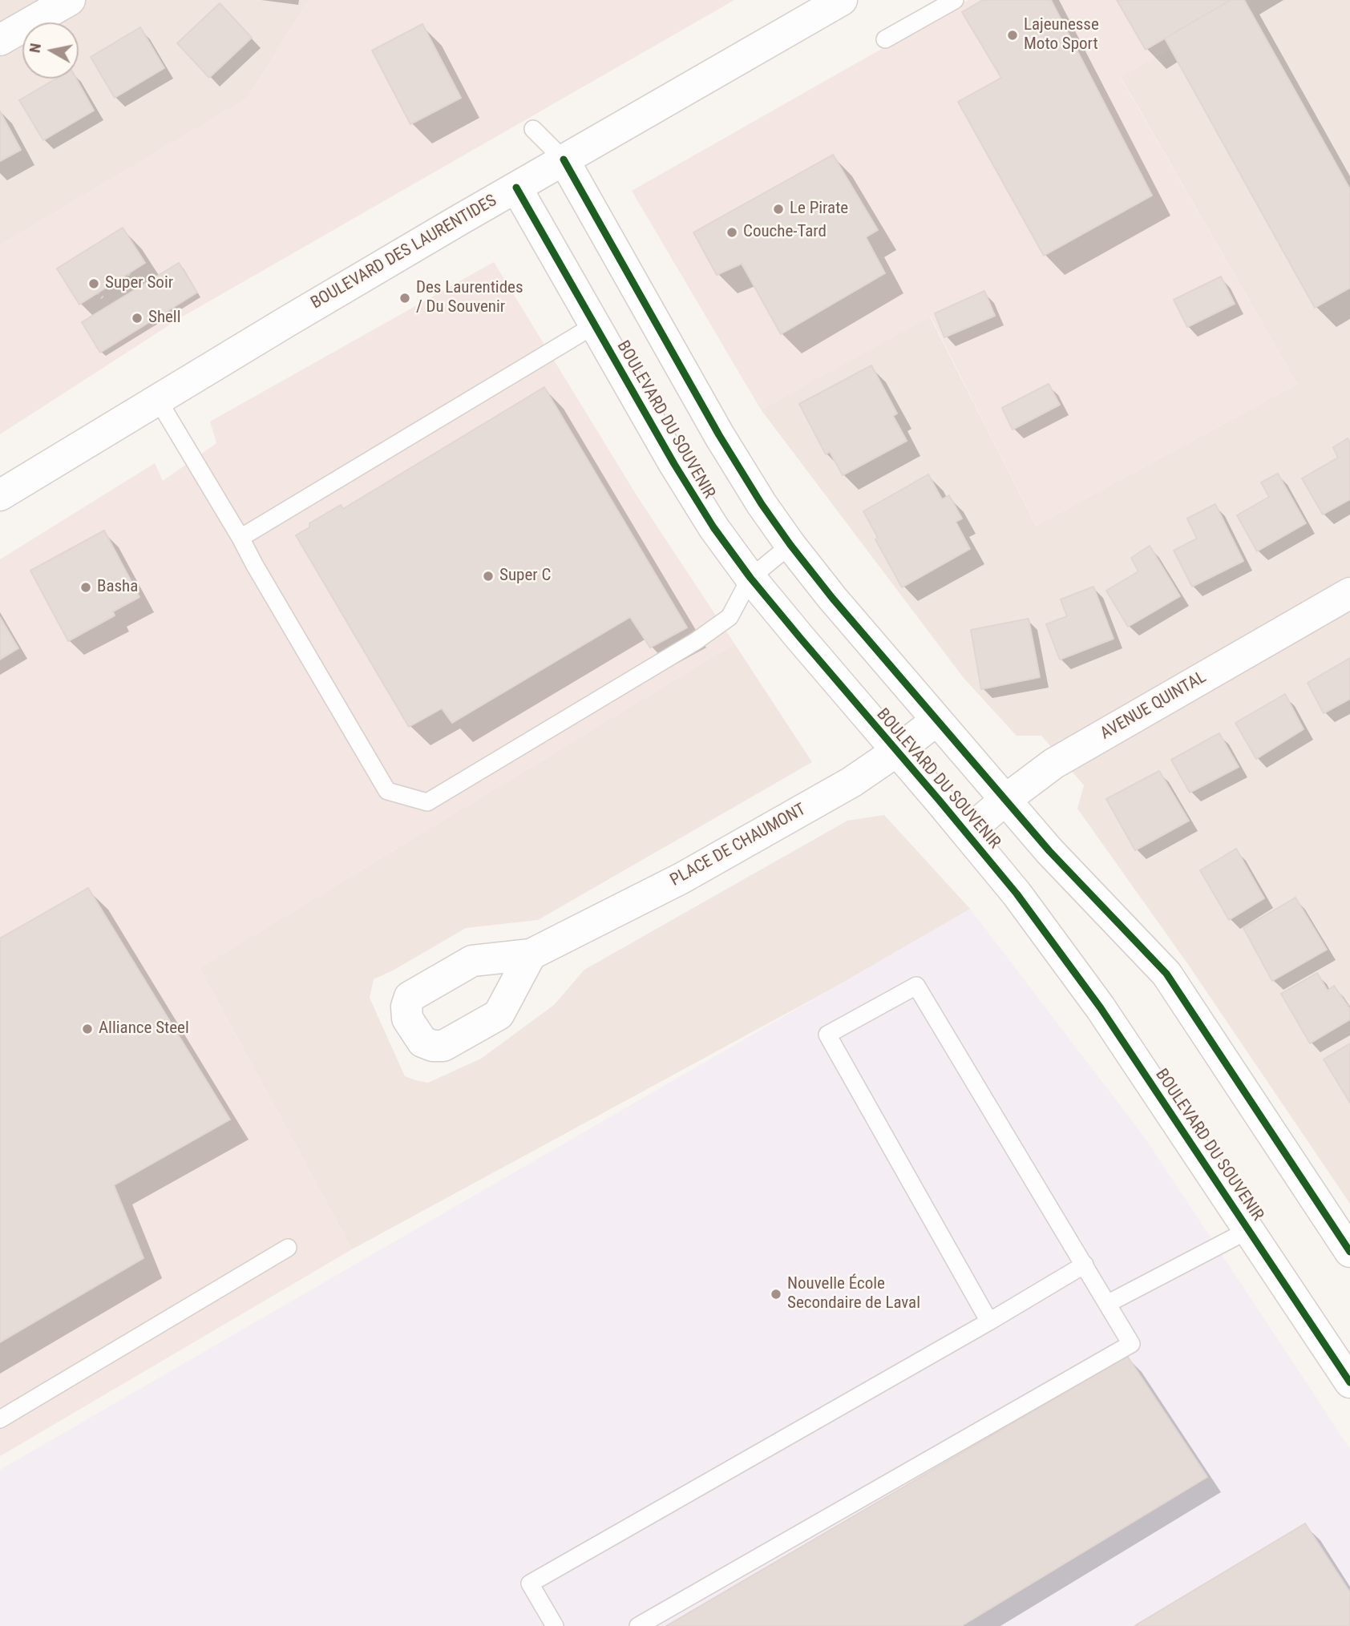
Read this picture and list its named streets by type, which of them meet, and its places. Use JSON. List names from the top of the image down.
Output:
{
  "streets": {
    "street": [
      "BOULEVARD DES LAURENTIDES",
      "BOULEVARD DU SOUVENIR",
      "AVENUE QUINTAL",
      "PLACE DE CHAUMONT"
    ]
  },
  "crossings": [
    ["BOULEVARD DES LAURENTIDES", "BOULEVARD DU SOUVENIR"],
    ["BOULEVARD DU SOUVENIR", "AVENUE QUINTAL"],
    ["BOULEVARD DU SOUVENIR", "PLACE DE CHAUMONT"]
  ],
  "places": [
    "Lajeunesse Moto Sport",
    "Le Pirate",
    "Couche-Tard",
    "Super Soir",
    "Des Laurentides / Du Souvenir",
    "Shell",
    "Super C",
    "Basha",
    "Alliance Steel",
    "Nouvelle École Secondaire de Laval"
  ],
  "north": "left"
}
